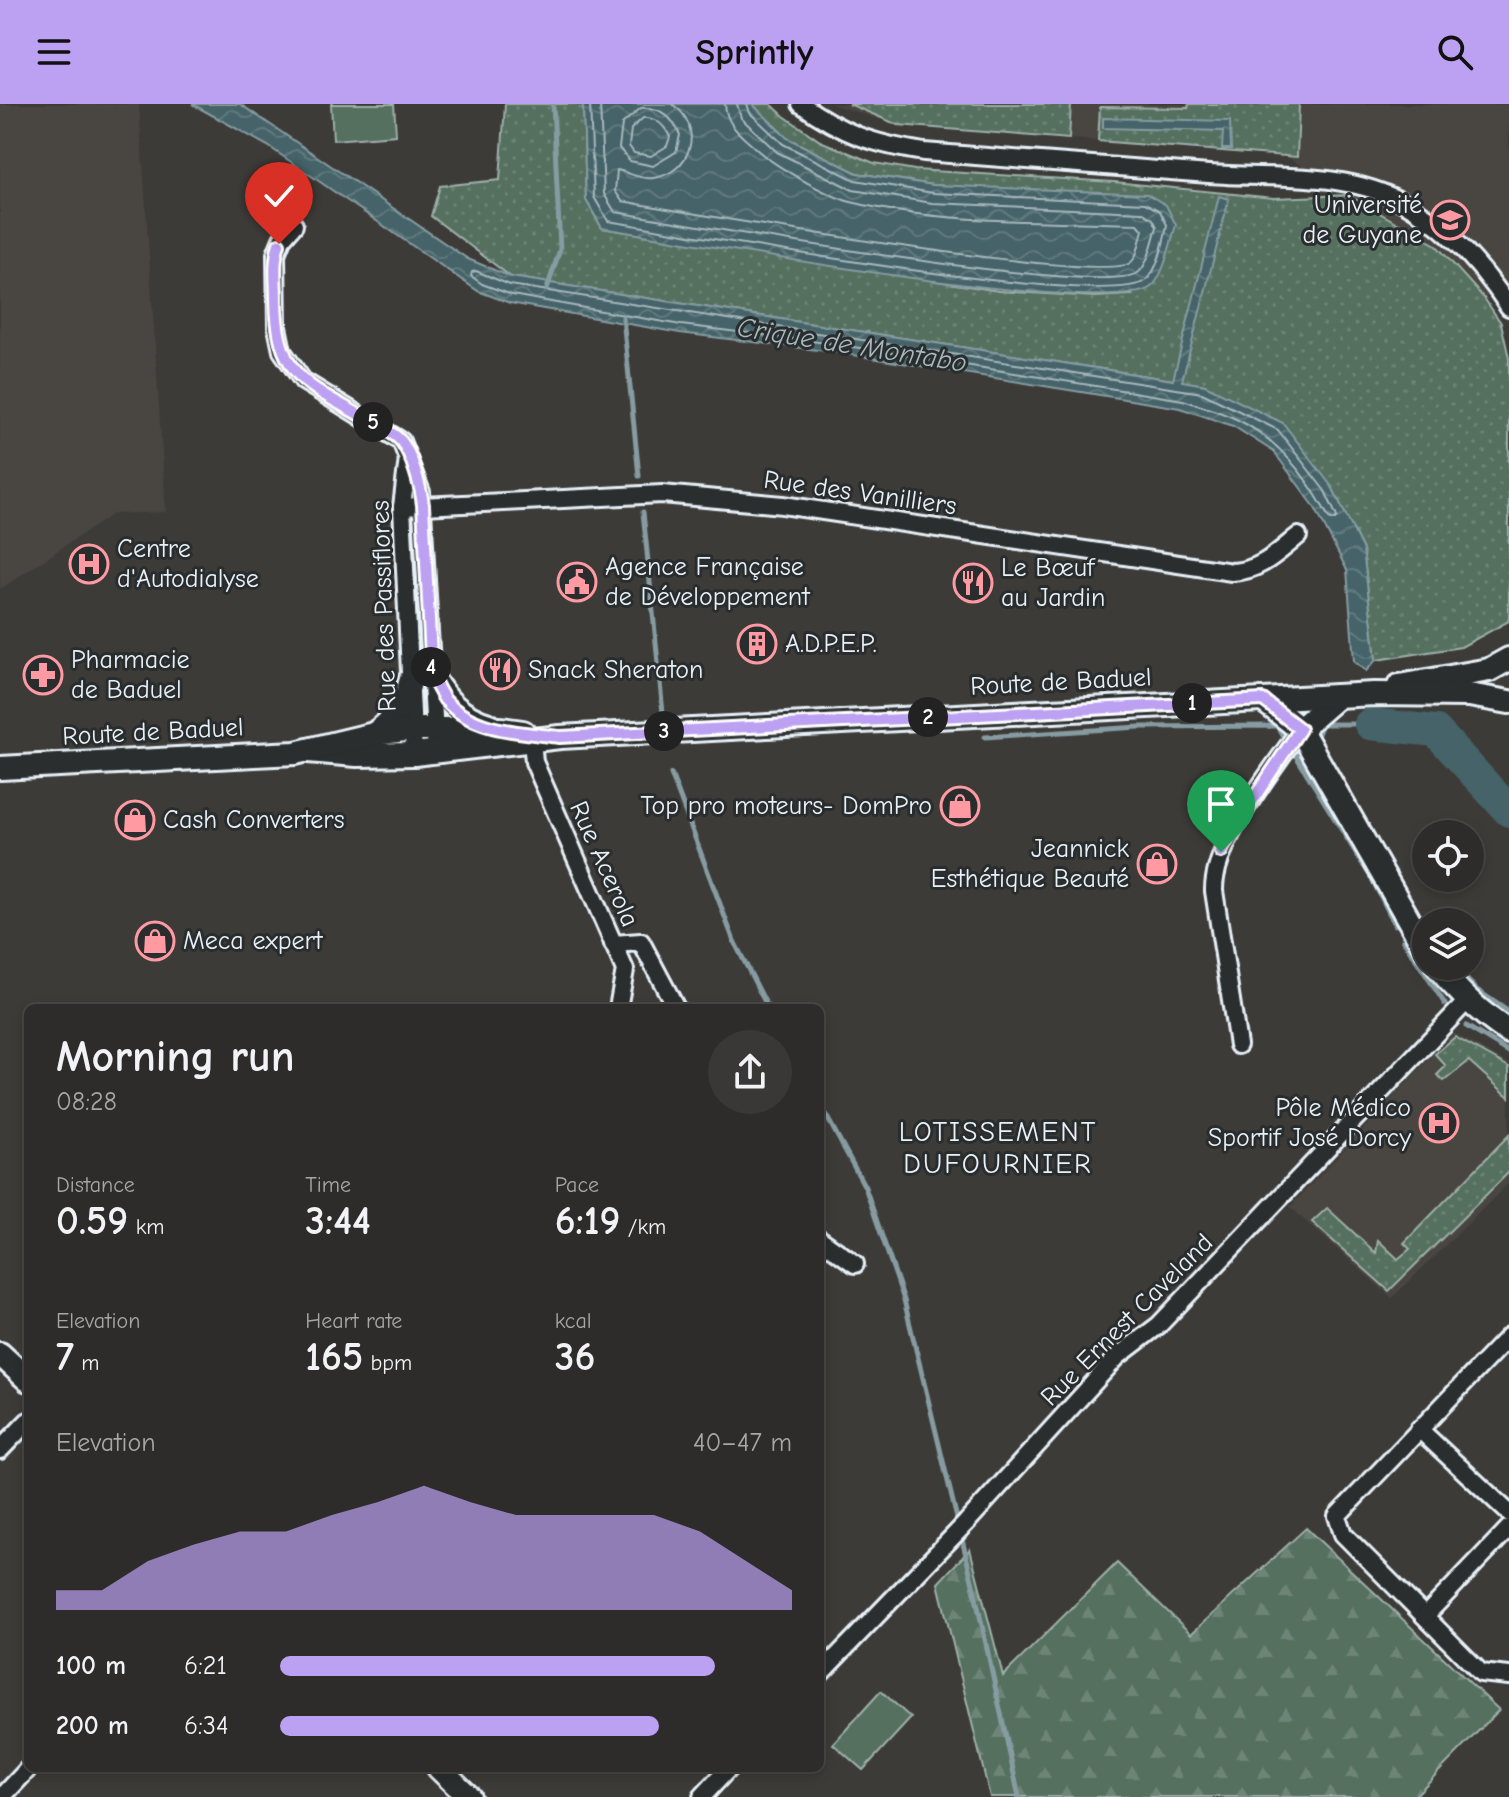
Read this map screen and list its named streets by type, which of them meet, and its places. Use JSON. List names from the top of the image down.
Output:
{
  "streets": {
    "main road": ["Route de Baduel"],
    "street": [
      "Rue des Vanilliers",
      "Rue des Passiflores",
      "Rue Acerola",
      "Rue Ernest Caveland"
    ]
  },
  "crossings": [
    ["Rue des Vanilliers", "Rue des Passiflores"],
    ["Rue des Passiflores", "Route de Baduel"],
    ["Route de Baduel", "Rue Acerola"]
  ],
  "districts": ["LOTISSEMENT DUFOURNIER"],
  "water": ["Crique de Montabo"],
  "places": {
    "school or university": ["Université de Guyane"],
    "hospital": ["Centre d'Autodialyse", "Pôle Médico Sportif José Dorcy"],
    "public building": ["Agence Française de Développement"],
    "restaurant": ["Le Bœuf au Jardin", "Snack Sheraton"],
    "building": ["A.D.P.E.P."],
    "pharmacy": ["Pharmacie de Baduel"],
    "shop": [
      "Top pro moteurs- DomPro",
      "Cash Converters",
      "Jeannick Esthétique Beauté",
      "Meca expert"
    ]
  },
  "page": {
    "header": "Sprintly",
    "pins": [
      "5",
      "4",
      "1",
      "2",
      "3"
    ],
    "heading": ["Morning run", "08:28"],
    "stats": [
      ["Distance", "0.59 km"],
      ["Time", "3:44"],
      ["Pace", "6:19 /km"],
      ["Elevation", "7 m"],
      ["Heart rate", "165 bpm"],
      ["kcal", "36"]
    ],
    "chart": ["Elevation", "40–47 m"],
    "list": [
      {
        "name": "100 m",
        "note": "6:21"
      },
      {
        "name": "200 m",
        "note": "6:34"
      }
    ]
  }
}
